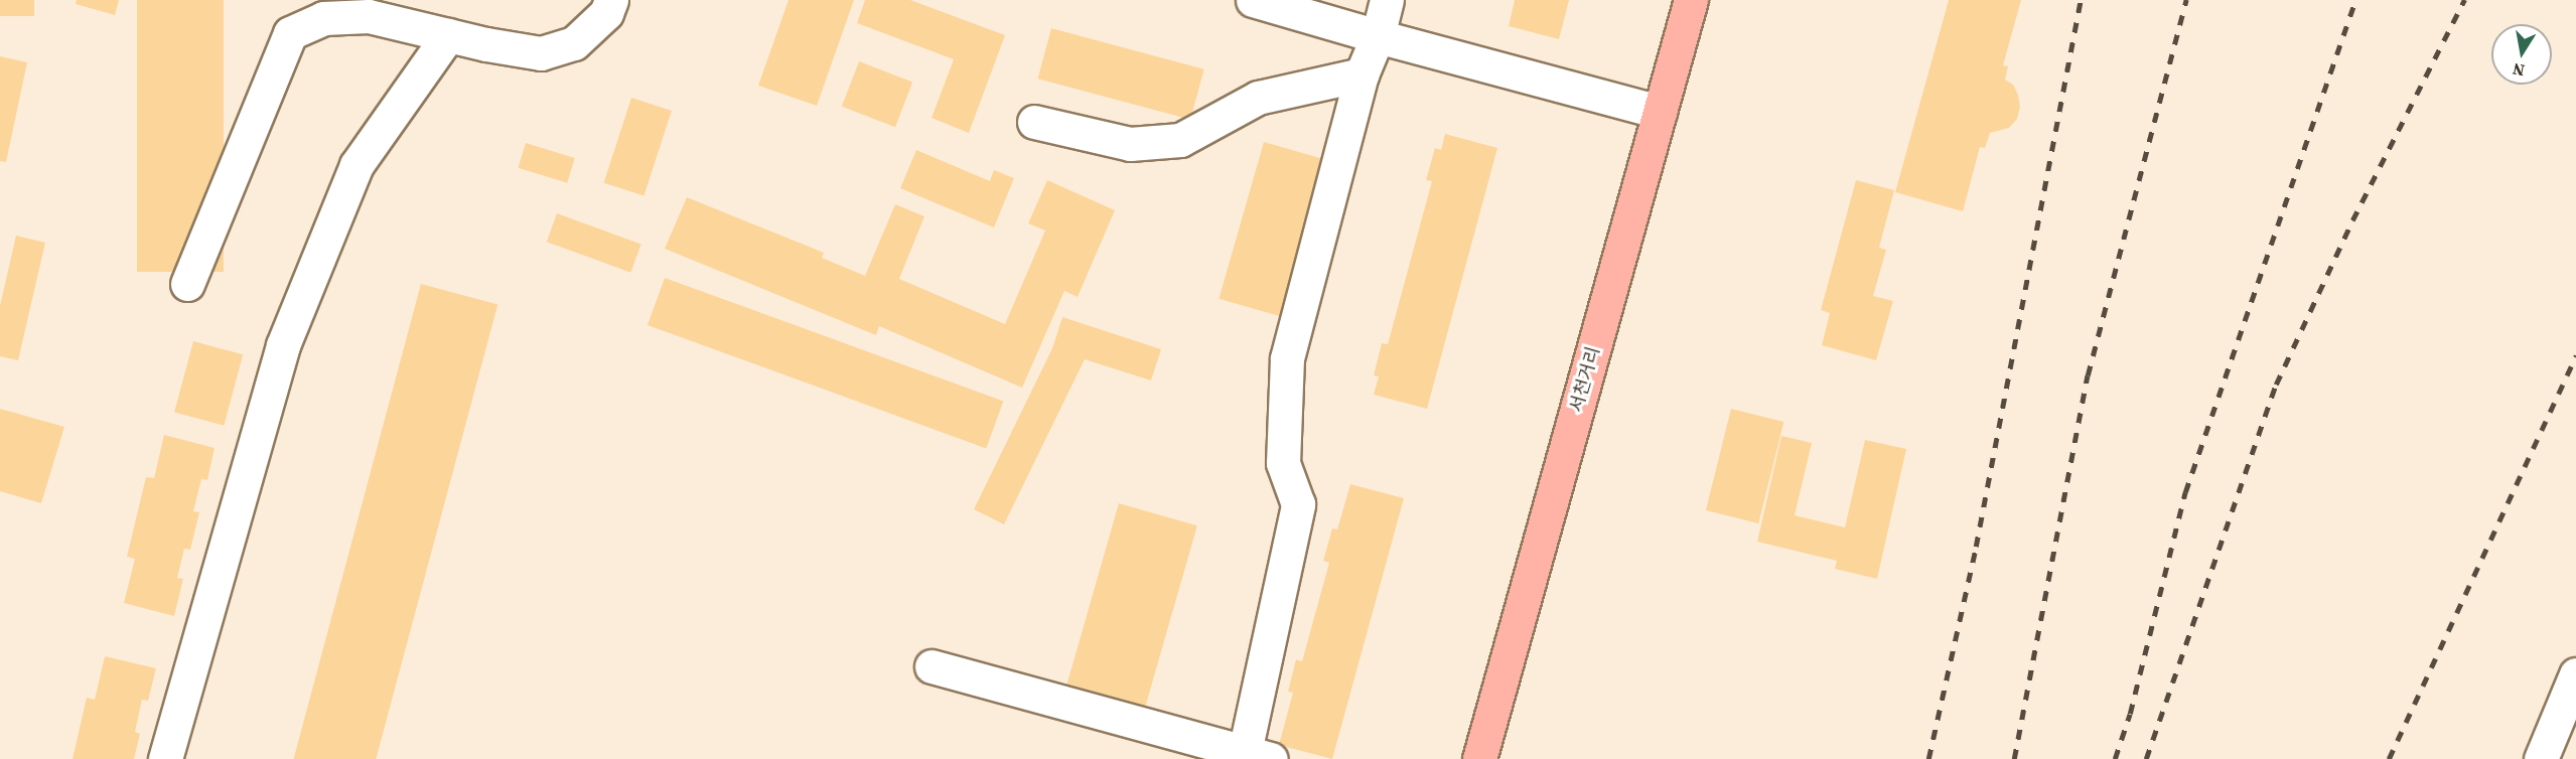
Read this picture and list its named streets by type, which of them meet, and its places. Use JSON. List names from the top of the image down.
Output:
{
  "streets": {
    "main road": ["서천거리"]
  },
  "north": "bottom"
}
